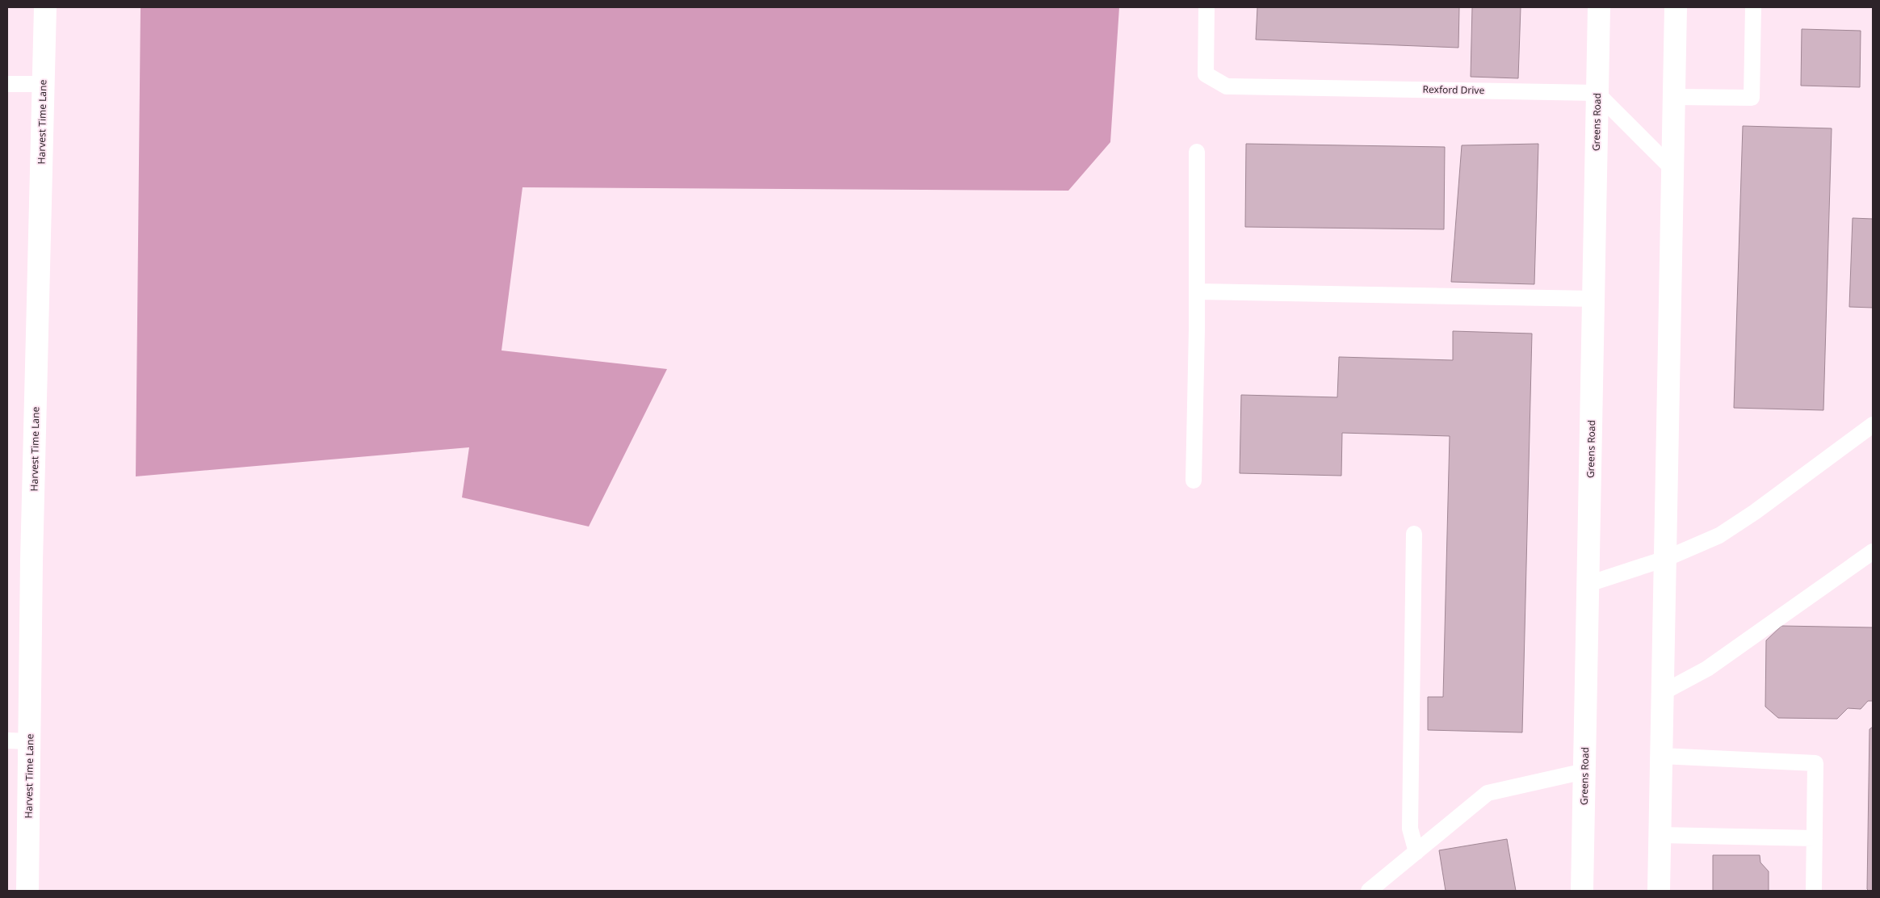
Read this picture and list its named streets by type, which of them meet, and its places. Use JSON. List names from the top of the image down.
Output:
{
  "streets": {
    "main road": ["Harvest Time Lane", "Greens Road"],
    "lane": ["Rexford Drive"]
  },
  "crossings": [
    ["Rexford Drive", "Greens Road"]
  ]
}
